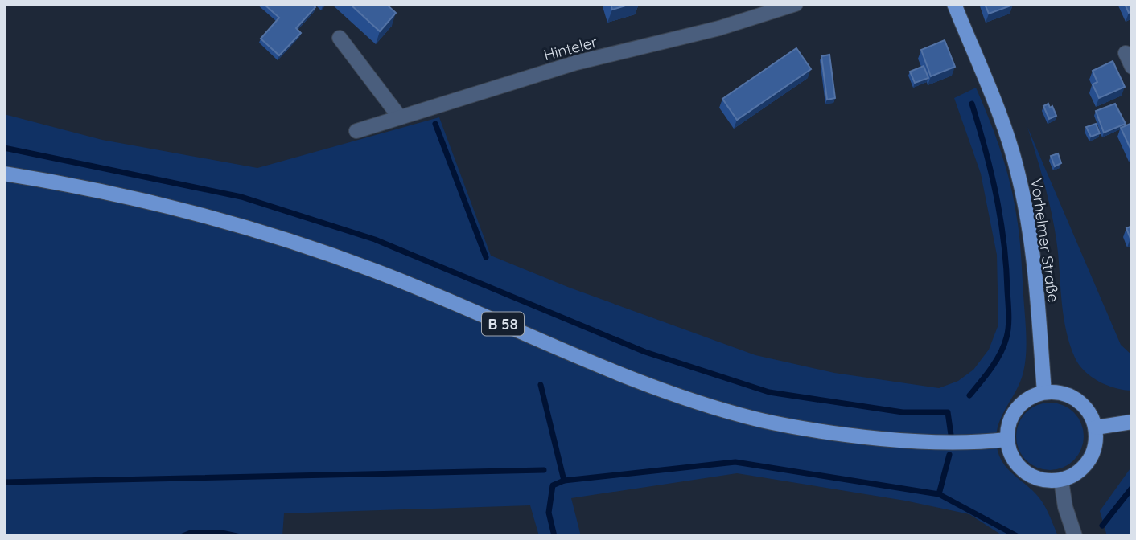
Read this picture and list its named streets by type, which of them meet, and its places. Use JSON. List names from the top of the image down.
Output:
{
  "streets": {
    "main road": ["Vorhelmer Straße", "B 58"],
    "street": ["Hinteler"]
  },
  "crossings": [
    ["Vorhelmer Straße", "B 58"]
  ]
}
